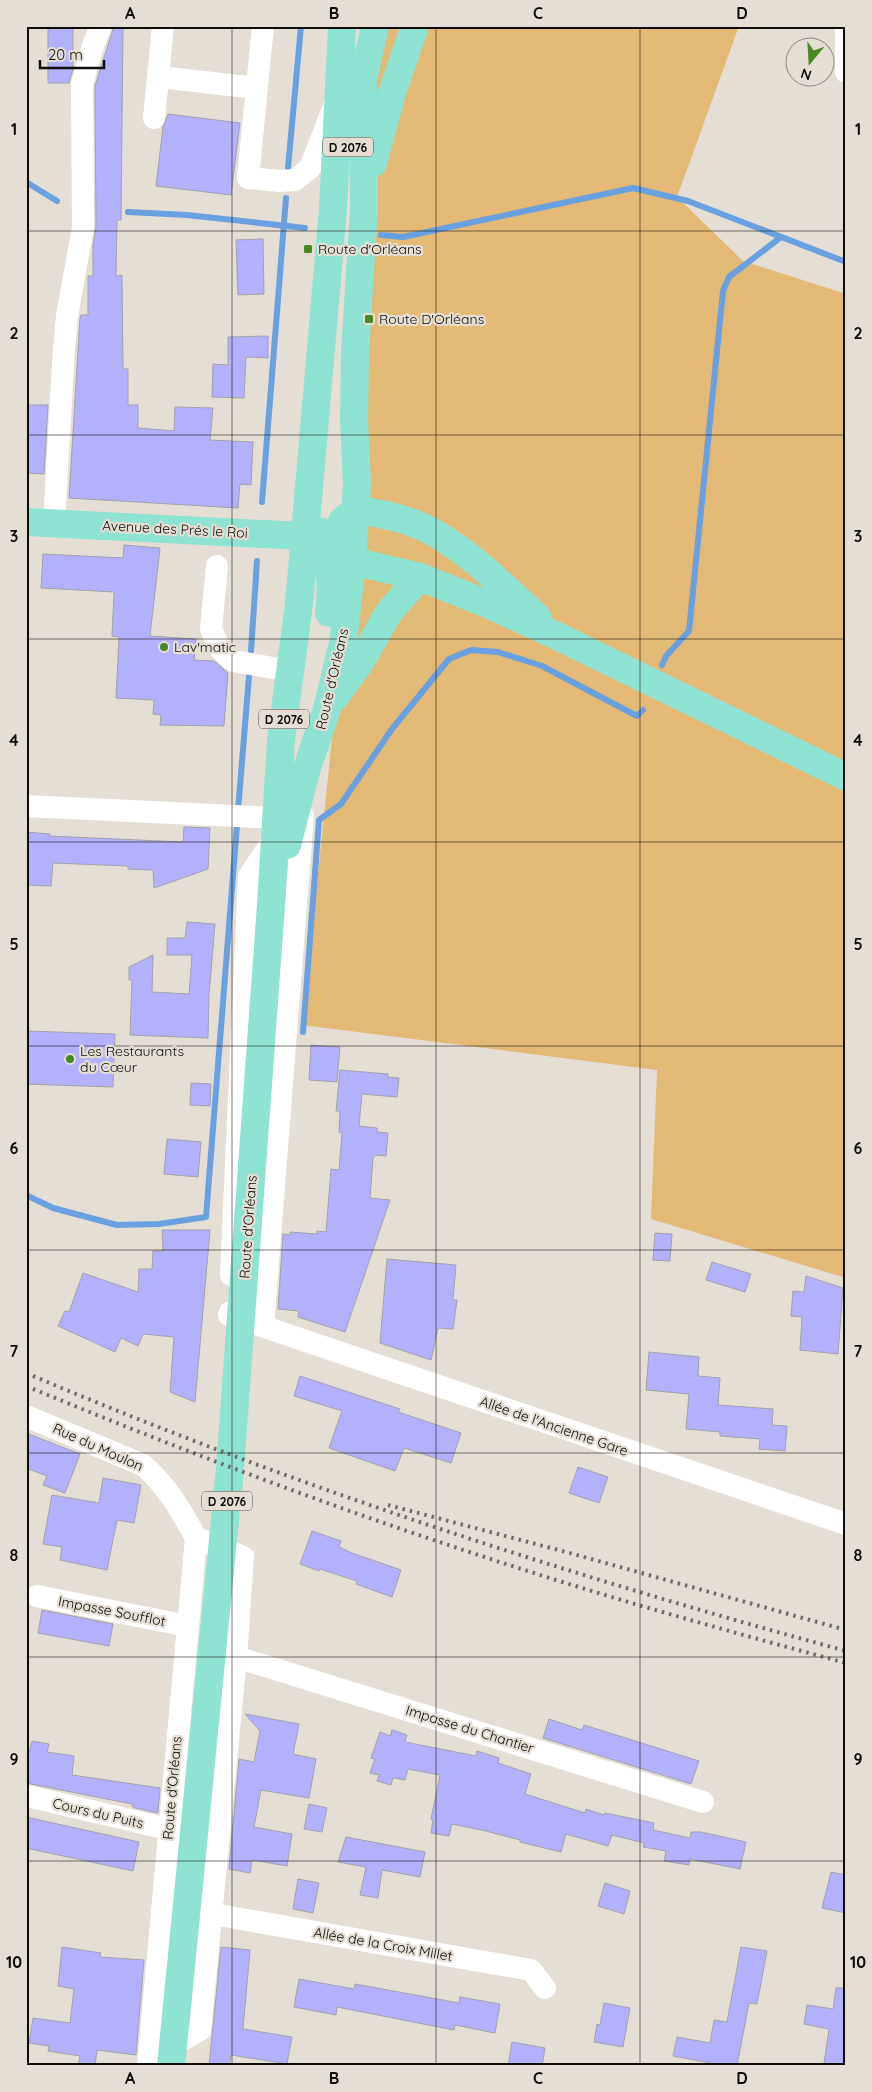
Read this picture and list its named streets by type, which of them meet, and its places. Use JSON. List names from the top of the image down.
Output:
{
  "streets": {
    "main road": ["D 2076", "Avenue des Prés le Roi", "Route d'Orléans"],
    "street": [
      "Allée de l'Ancienne Gare",
      "Rue du Moulon",
      "Impasse Soufflot",
      "Impasse du Chantier",
      "Cours du Puits",
      "Allée de la Croix Millet"
    ]
  },
  "crossings": [
    ["D 2076", "Avenue des Prés le Roi"],
    ["D 2076", "Route d'Orléans"],
    ["Avenue des Prés le Roi", "Route d'Orléans"],
    ["Route d'Orléans", "Allée de l'Ancienne Gare"],
    ["Route d'Orléans", "Rue du Moulon"],
    ["Route d'Orléans", "Impasse Soufflot"],
    ["Route d'Orléans", "Impasse du Chantier"],
    ["Route d'Orléans", "Cours du Puits"],
    ["Route d'Orléans", "Allée de la Croix Millet"]
  ],
  "places": {
    "transit": ["Route d'Orléans", "Route D'Orléans"],
    "other": ["Lav'matic", "Les Restaurants du Cœur"]
  },
  "scale_bar": "20 m",
  "north": "bottom",
  "grid": {
    "columns": [
      "A",
      "B",
      "C",
      "D"
    ],
    "rows": [
      "1",
      "2",
      "3",
      "4",
      "5",
      "6",
      "7",
      "8",
      "9",
      "10"
    ]
  }
}
